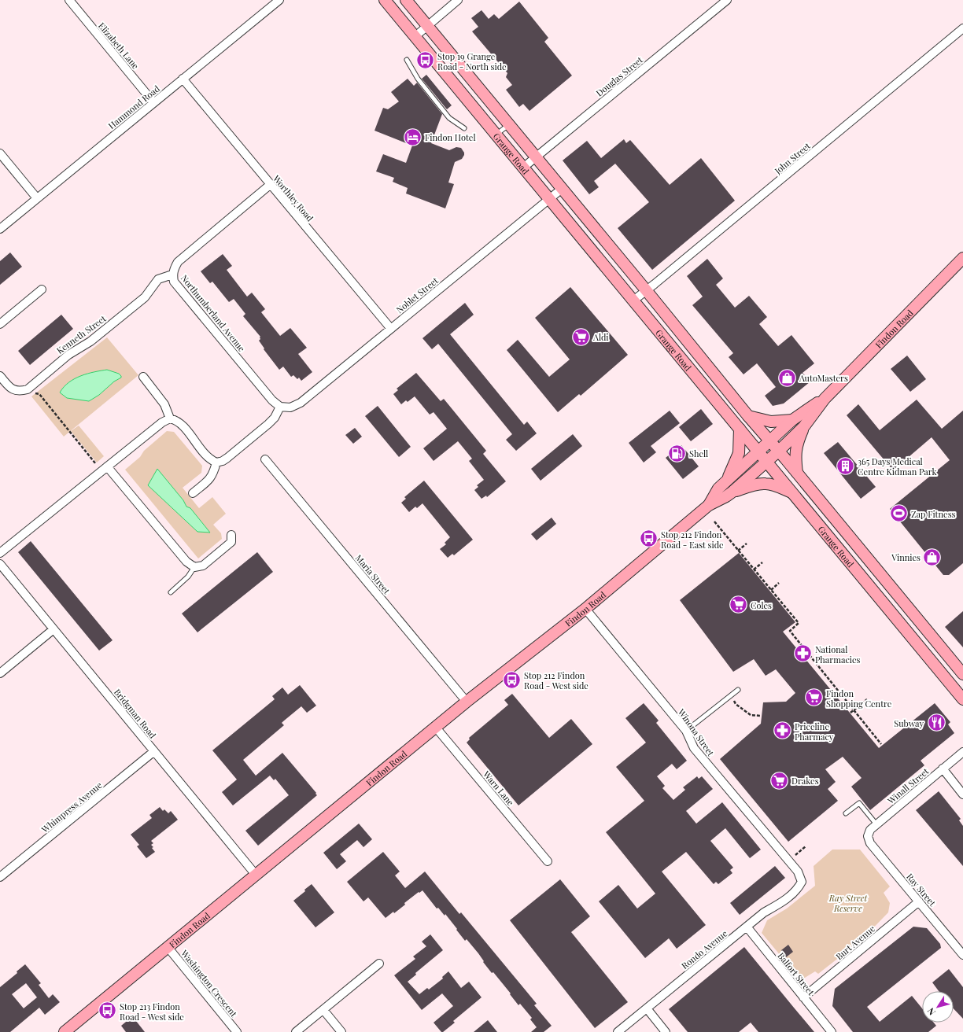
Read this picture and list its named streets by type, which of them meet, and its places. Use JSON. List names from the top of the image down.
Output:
{
  "streets": {
    "main road": ["Grange Road", "Findon Road"],
    "street": [
      "Elizabeth Lane",
      "Douglas Street",
      "Hammond Road",
      "John Street",
      "Worthley Road",
      "Noblet Street",
      "Northumberland Avenue",
      "Kenneth Street",
      "Maria Street",
      "Bridgman Road",
      "Winona Street",
      "Winall Street",
      "Warn Lane",
      "Whimpress Avenue",
      "Ray Street",
      "Burt Avenue",
      "Rondo Avenue",
      "Balfort Street",
      "Washington Crescent"
    ]
  },
  "crossings": [
    ["Elizabeth Lane", "Hammond Road"],
    ["Douglas Street", "Grange Road"],
    ["Hammond Road", "Worthley Road"],
    ["Grange Road", "John Street"],
    ["Grange Road", "Noblet Street"],
    ["Grange Road", "Findon Road"],
    ["Worthley Road", "Noblet Street"],
    ["Worthley Road", "Northumberland Avenue"],
    ["Noblet Street", "Northumberland Avenue"],
    ["Northumberland Avenue", "Kenneth Street"],
    ["Findon Road", "Maria Street"],
    ["Findon Road", "Bridgman Road"],
    ["Findon Road", "Winona Street"],
    ["Findon Road", "Warn Lane"],
    ["Findon Road", "Washington Crescent"],
    ["Bridgman Road", "Whimpress Avenue"],
    ["Winona Street", "Rondo Avenue"],
    ["Winall Street", "Ray Street"],
    ["Ray Street", "Burt Avenue"],
    ["Burt Avenue", "Balfort Street"],
    ["Rondo Avenue", "Balfort Street"]
  ],
  "parks": ["Ray Street Reserve"],
  "places": {
    "bus stop": [
      "Stop 19 Grange Road - North side",
      "Stop 212 Findon Road - East side",
      "Stop 212 Findon Road - West side",
      "Stop 213 Findon Road - West side"
    ],
    "hotel": ["Findon Hotel"],
    "supermarket": [
      "Aldi",
      "Coles",
      "Findon Shopping Centre",
      "Drakes"
    ],
    "shop": ["AutoMasters", "Vinnies"],
    "fuel station": ["Shell"],
    "building": ["365 Days Medical Centre Kidman Park"],
    "sports": ["Zap Fitness"],
    "pharmacy": ["National Pharmacies", "Priceline Pharmacy"],
    "restaurant": ["Subway"]
  },
  "north": "bottom left"
}
